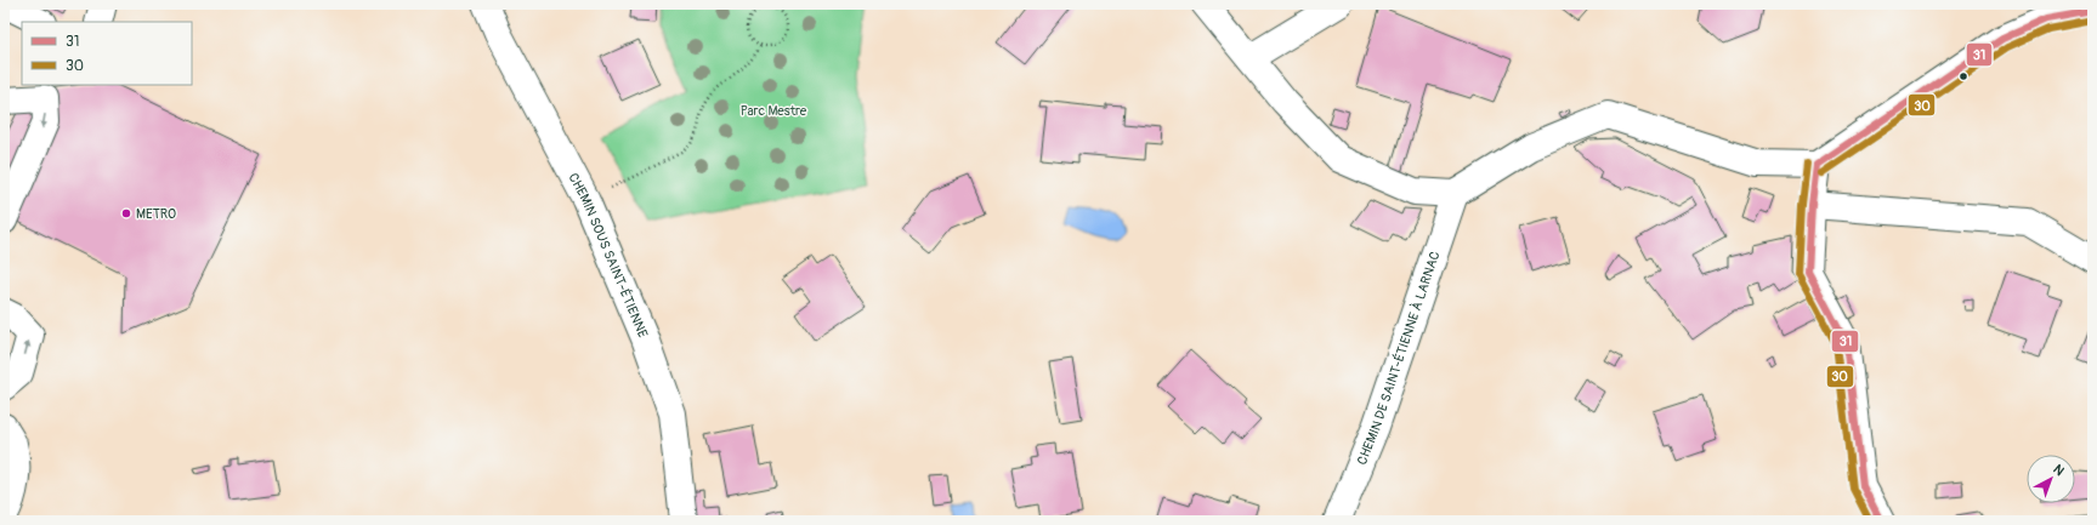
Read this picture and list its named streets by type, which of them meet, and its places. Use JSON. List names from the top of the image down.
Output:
{
  "streets": {
    "street": ["CHEMIN SOUS SAINT-ÉTIENNE", "CHEMIN DE SAINT-ÉTIENNE À LARNAC"]
  },
  "parks": ["Parc Mestre"],
  "places": ["METRO"],
  "lines": ["transit line 31", "transit line 30"],
  "legend": ["31", "30"],
  "north": "top right"
}
